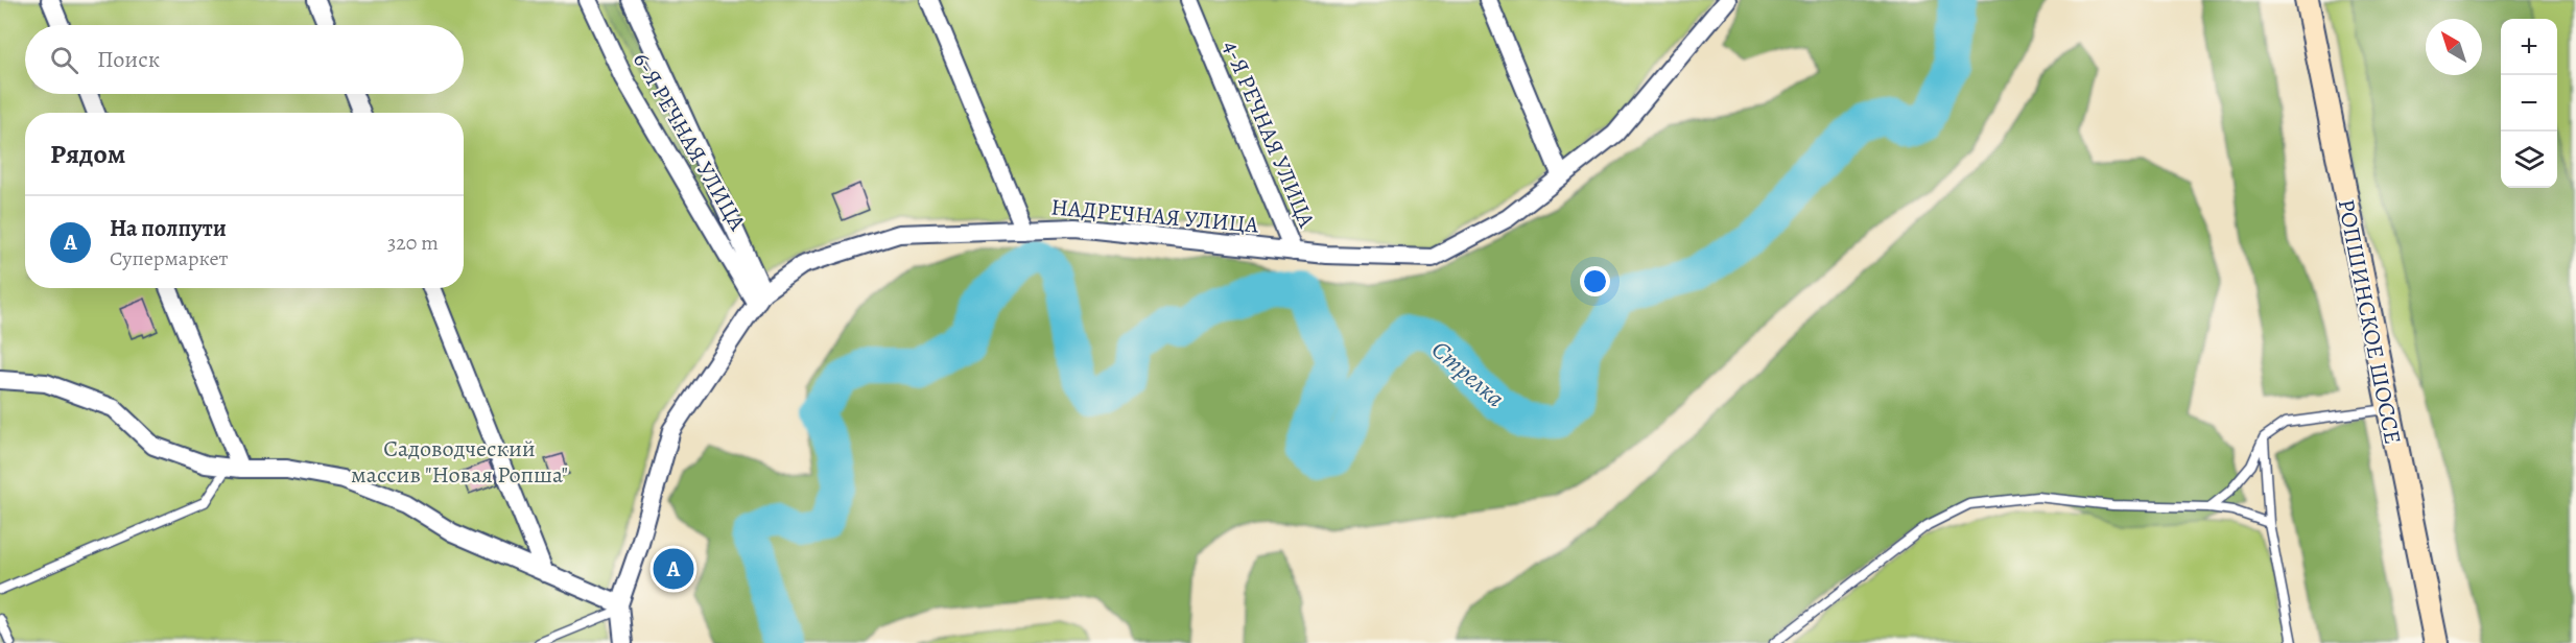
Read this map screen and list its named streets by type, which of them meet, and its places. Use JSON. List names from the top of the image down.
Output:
{
  "streets": {
    "main road": ["РОПШИНСКОЕ ШОССЕ"],
    "street": ["4-Я РЕЧНАЯ УЛИЦА", "6-Я РЕЧНАЯ УЛИЦА", "НАДРЕЧНАЯ УЛИЦА"]
  },
  "crossings": [
    ["4-Я РЕЧНАЯ УЛИЦА", "НАДРЕЧНАЯ УЛИЦА"],
    ["6-Я РЕЧНАЯ УЛИЦА", "НАДРЕЧНАЯ УЛИЦА"]
  ],
  "water": ["Стрелка"],
  "parks": ["Садоводческий массив \"Новая Ропша\""],
  "north": "top left",
  "page": {
    "map_buttons": ["+", "−"],
    "search": "Поиск",
    "heading": "Рядом",
    "list": [
      {
        "mark": "A",
        "name": "На полпути",
        "note": "Супермаркет",
        "value": "320 m"
      }
    ],
    "pins": "A"
  }
}
